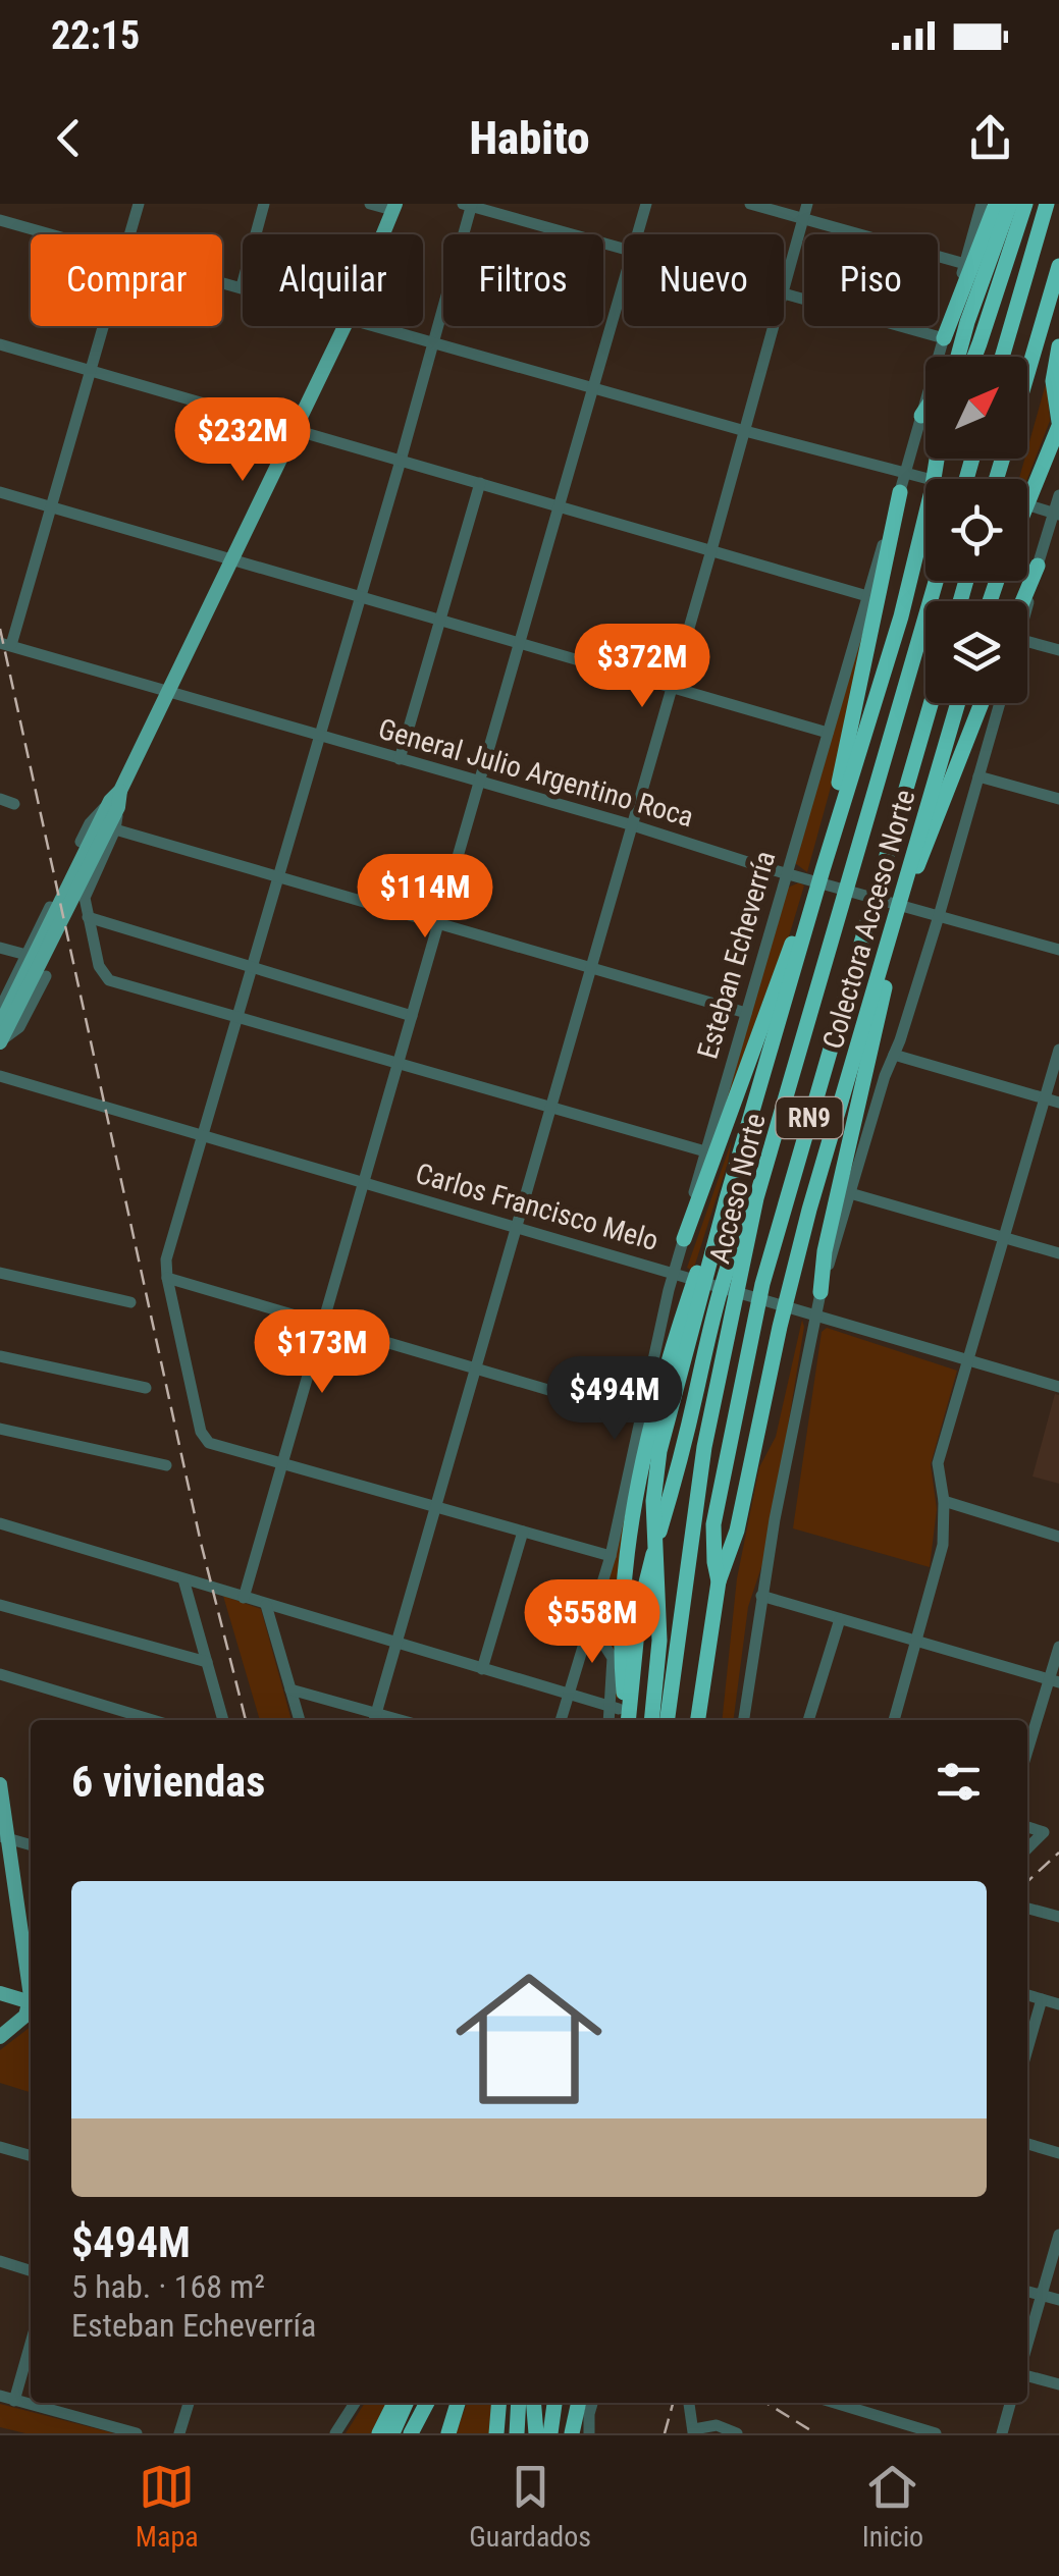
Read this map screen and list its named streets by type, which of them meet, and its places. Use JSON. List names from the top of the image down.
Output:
{
  "streets": {
    "highway": ["Colectora Acceso Norte", "RN9", "Acceso Norte"],
    "street": ["General Julio Argentino Roca", "Esteban Echeverría", "Carlos Francisco Melo"]
  },
  "crossings": [
    ["General Julio Argentino Roca", "Colectora Acceso Norte"],
    ["General Julio Argentino Roca", "Esteban Echeverría"],
    ["Colectora Acceso Norte", "Acceso Norte"],
    ["Esteban Echeverría", "Carlos Francisco Melo"]
  ],
  "north": "top right",
  "page": {
    "status": "22:15",
    "header": "Habito",
    "chip": [
      "Comprar",
      "Alquilar",
      "Filtros",
      "Nuevo",
      "Piso"
    ],
    "price": [
      "$232M",
      "$372M",
      "$114M",
      "$173M",
      "$494M",
      "$558M"
    ],
    "heading": "6 viviendas",
    "list": [
      {
        "name": "$494M",
        "note": "5 hab. · 168 m² · Esteban Echeverría"
      }
    ],
    "tabs": ["Mapa", "Guardados", "Inicio"]
  }
}
